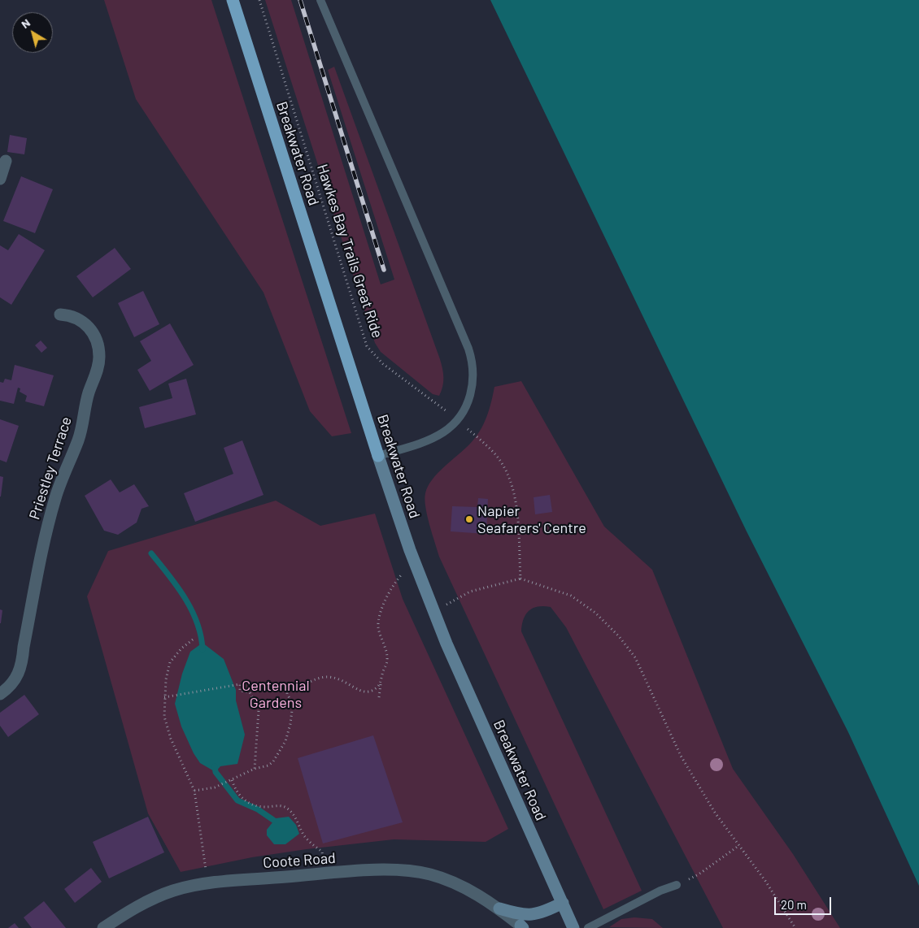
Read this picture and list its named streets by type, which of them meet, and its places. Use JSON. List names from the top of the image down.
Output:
{
  "streets": {
    "highway": ["Breakwater Road"],
    "main road": ["Coote Road"],
    "street": ["Priestley Terrace"],
    "path": ["Hawkes Bay Trails Great Ride"]
  },
  "crossings": [
    ["Breakwater Road", "Coote Road"]
  ],
  "parks": ["Centennial Gardens"],
  "places": ["Napier Seafarers' Centre"],
  "scale_bar": "20 m",
  "north": "top left"
}
